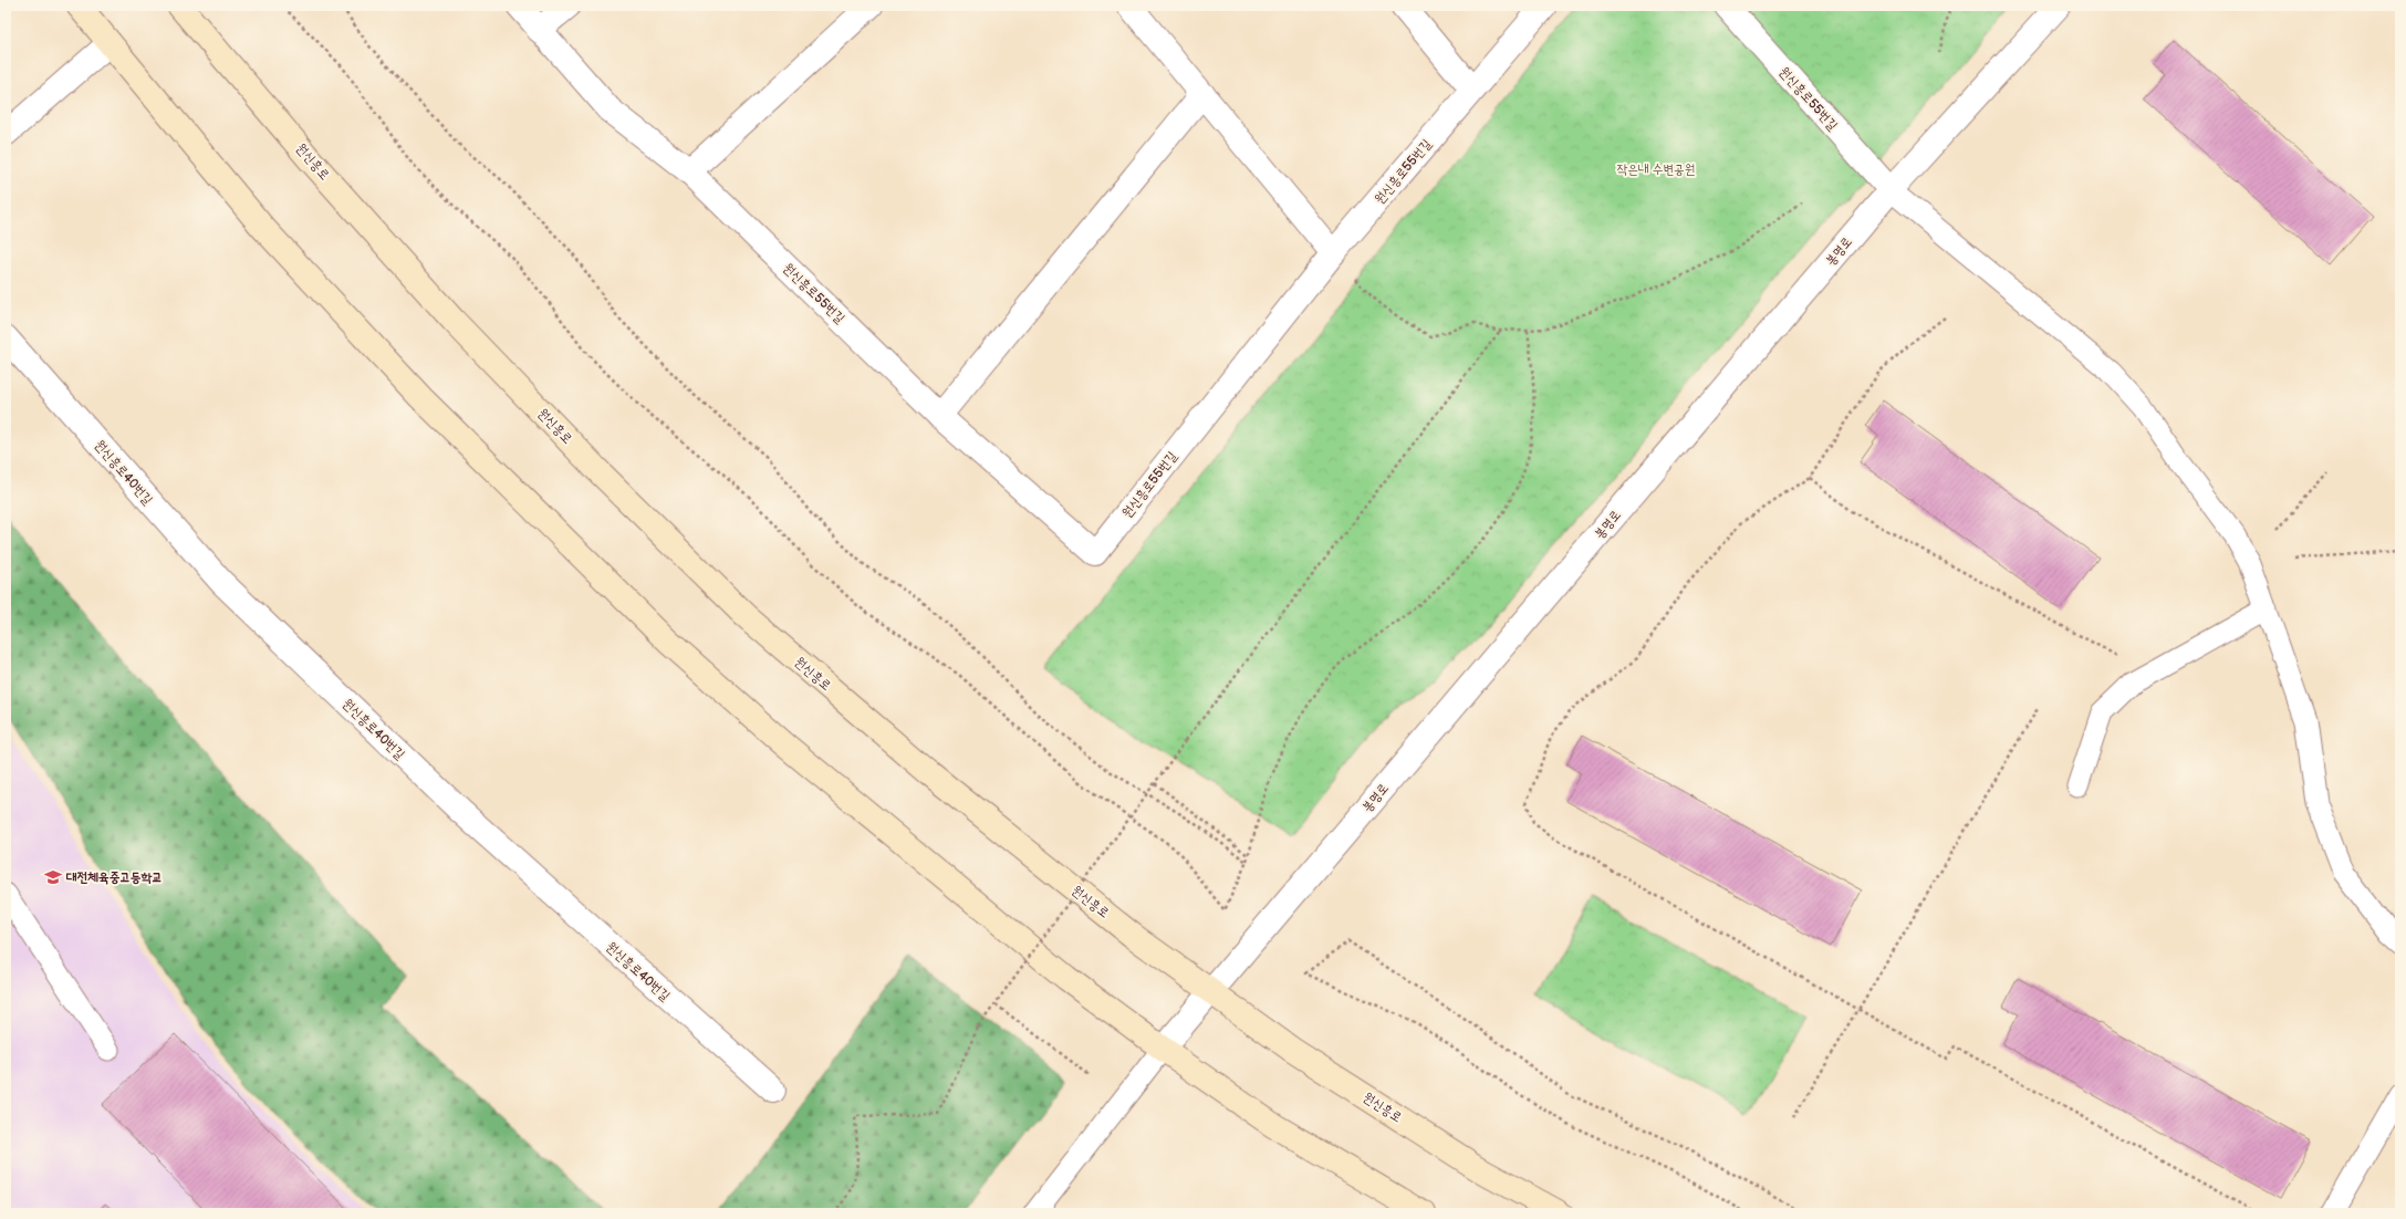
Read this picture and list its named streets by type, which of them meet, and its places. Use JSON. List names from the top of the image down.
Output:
{
  "streets": {
    "street": [
      "원신흥로55번길",
      "원신흥로",
      "봉명로",
      "원신흥로40번길"
    ]
  },
  "crossings": [
    ["원신흥로55번길", "봉명로"],
    ["원신흥로", "봉명로"]
  ],
  "parks": ["작은내 수변공원"],
  "places": {
    "school or university": ["대전체육중고등학교"]
  }
}
